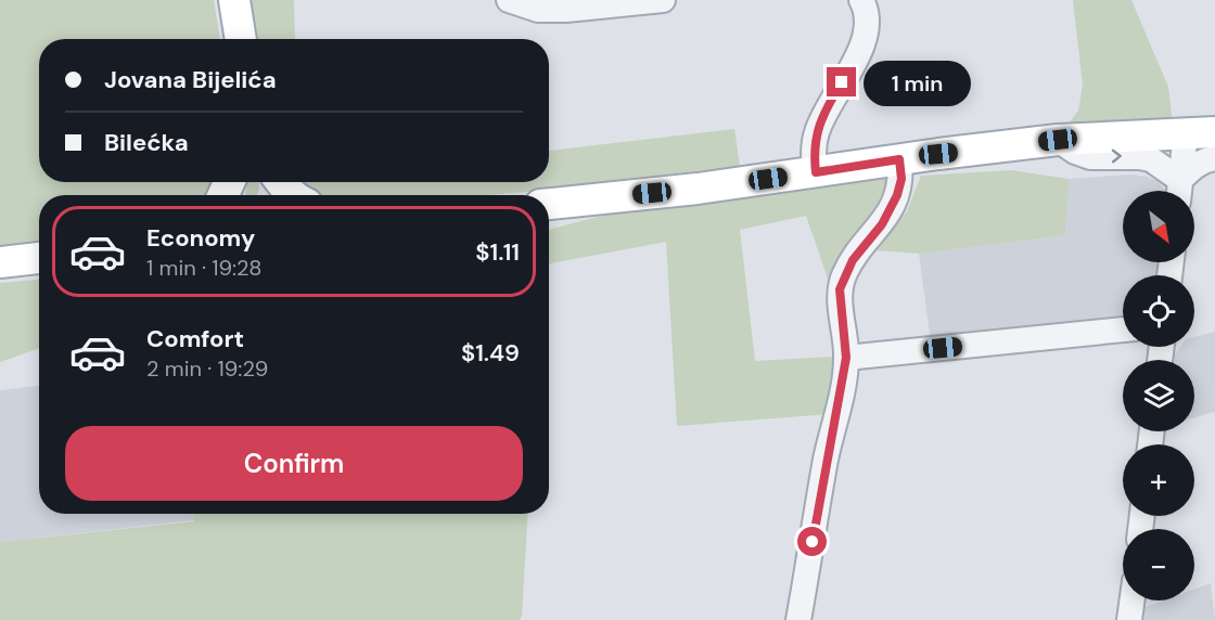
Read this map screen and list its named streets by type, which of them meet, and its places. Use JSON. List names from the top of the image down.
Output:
{
  "north": "bottom right",
  "page": {
    "banner": ["Jovana Bijelića", "Bilećka"],
    "bubble": "1 min",
    "map_buttons": ["+", "−"],
    "list": [
      {
        "name": "Economy",
        "note": "1 min · 19:28",
        "value": "$1.11"
      },
      {
        "name": "Comfort",
        "note": "2 min · 19:29",
        "value": "$1.49"
      }
    ],
    "buttons": "Confirm"
  }
}
